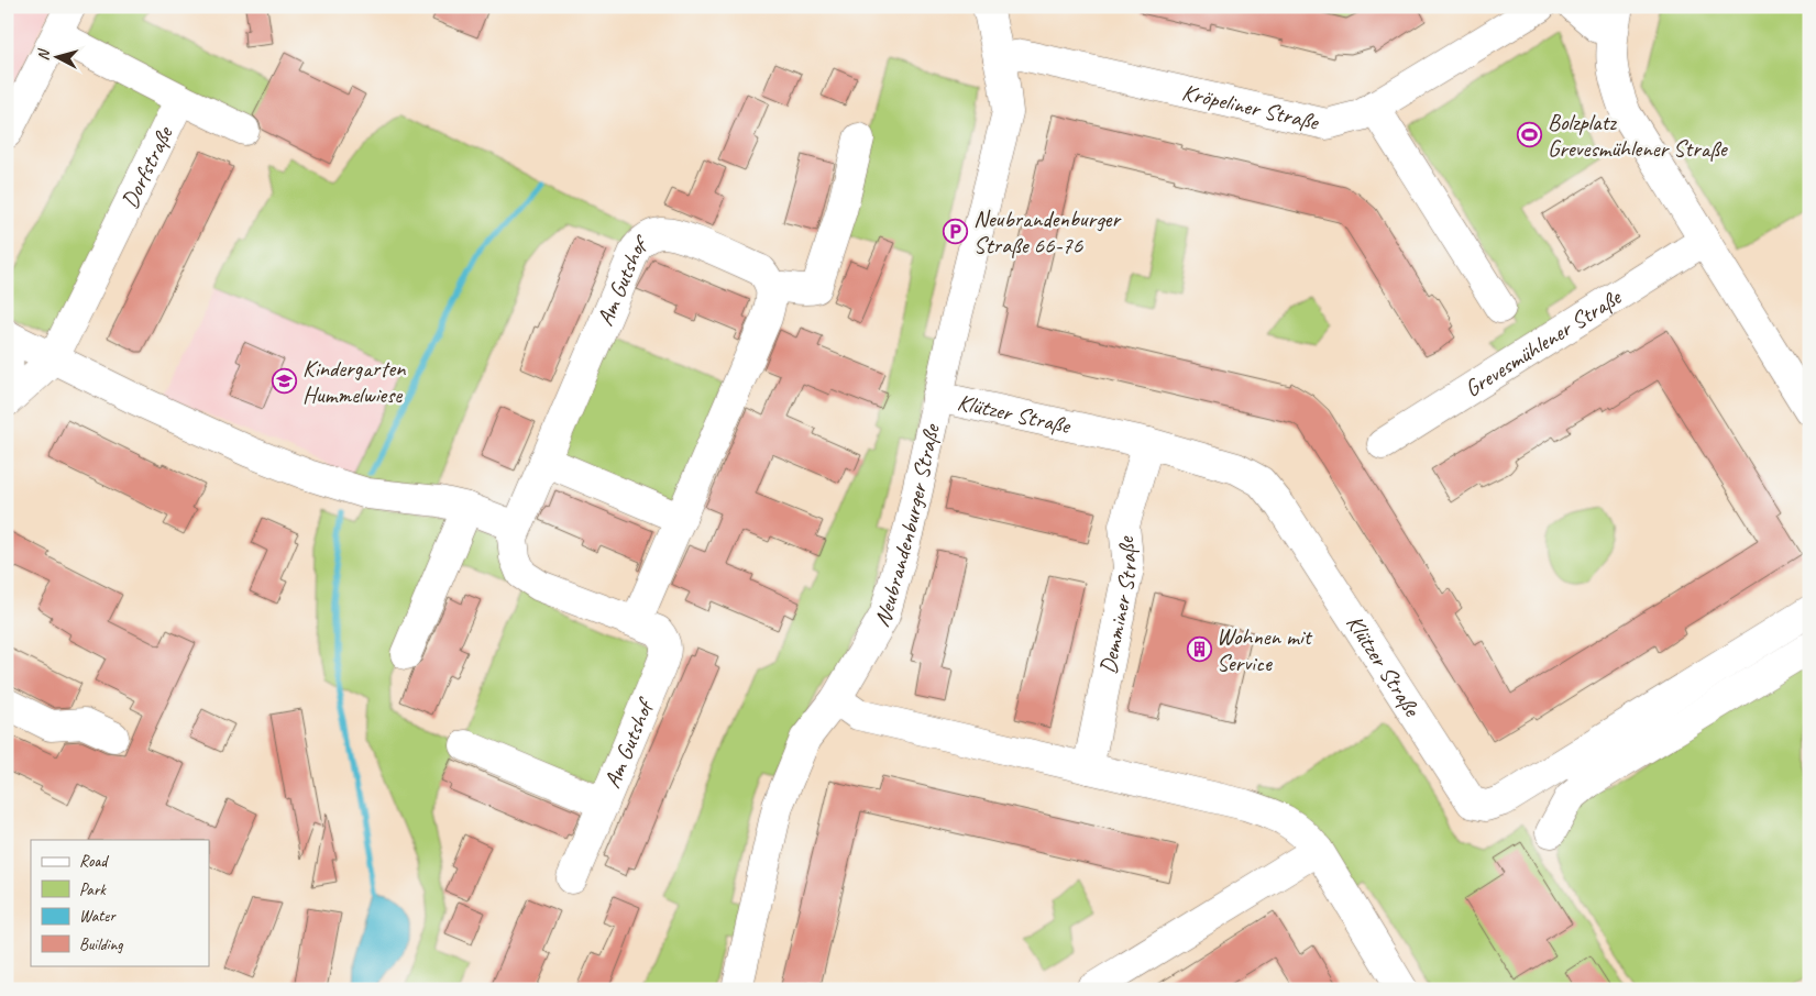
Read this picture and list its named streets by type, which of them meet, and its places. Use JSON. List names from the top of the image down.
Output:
{
  "streets": {
    "street": [
      "Kröpeliner Straße",
      "Dorfstraße",
      "Am Gutshof",
      "Grevesmühlener Straße",
      "Klützer Straße",
      "Neubrandenburger Straße",
      "Demminer Straße"
    ]
  },
  "crossings": [
    ["Kröpeliner Straße", "Neubrandenburger Straße"],
    ["Klützer Straße", "Neubrandenburger Straße"],
    ["Klützer Straße", "Demminer Straße"]
  ],
  "places": {
    "sports": ["Bolzplatz Grevesmühlener Straße"],
    "parking": ["Neubrandenburger Straße 66-76"],
    "school or university": ["Kindergarten Hummelwiese"],
    "building": ["Wohnen mit Service"]
  },
  "legend": [
    "Road",
    "Park",
    "Water",
    "Building"
  ],
  "north": "left"
}
